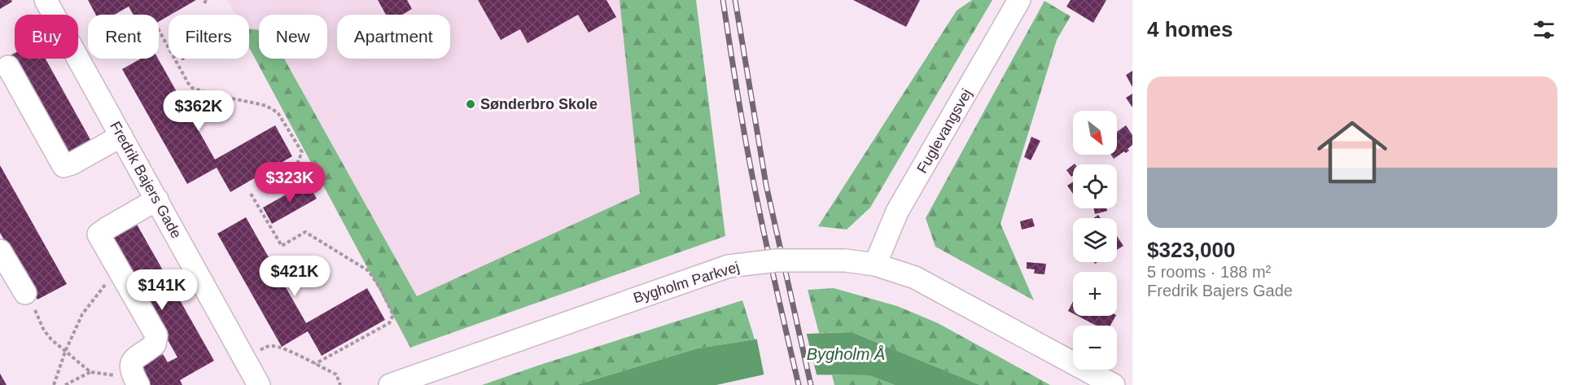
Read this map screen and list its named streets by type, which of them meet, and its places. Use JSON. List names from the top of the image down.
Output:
{
  "streets": {
    "street": ["Fuglevangsvej", "Fredrik Bajers Gade", "Bygholm Parkvej"]
  },
  "crossings": [
    ["Fuglevangsvej", "Bygholm Parkvej"]
  ],
  "water": ["Bygholm Å"],
  "places": ["Sønderbro Skole"],
  "north": "bottom right",
  "page": {
    "heading": "4 homes",
    "chip": [
      "Buy",
      "Rent",
      "Filters",
      "New",
      "Apartment"
    ],
    "list": [
      {
        "name": "$323,000",
        "note": "5 rooms · 188 m² · Fredrik Bajers Gade"
      }
    ],
    "price": [
      "$362K",
      "$323K",
      "$421K",
      "$141K"
    ],
    "map_buttons": ["+", "−"]
  }
}
